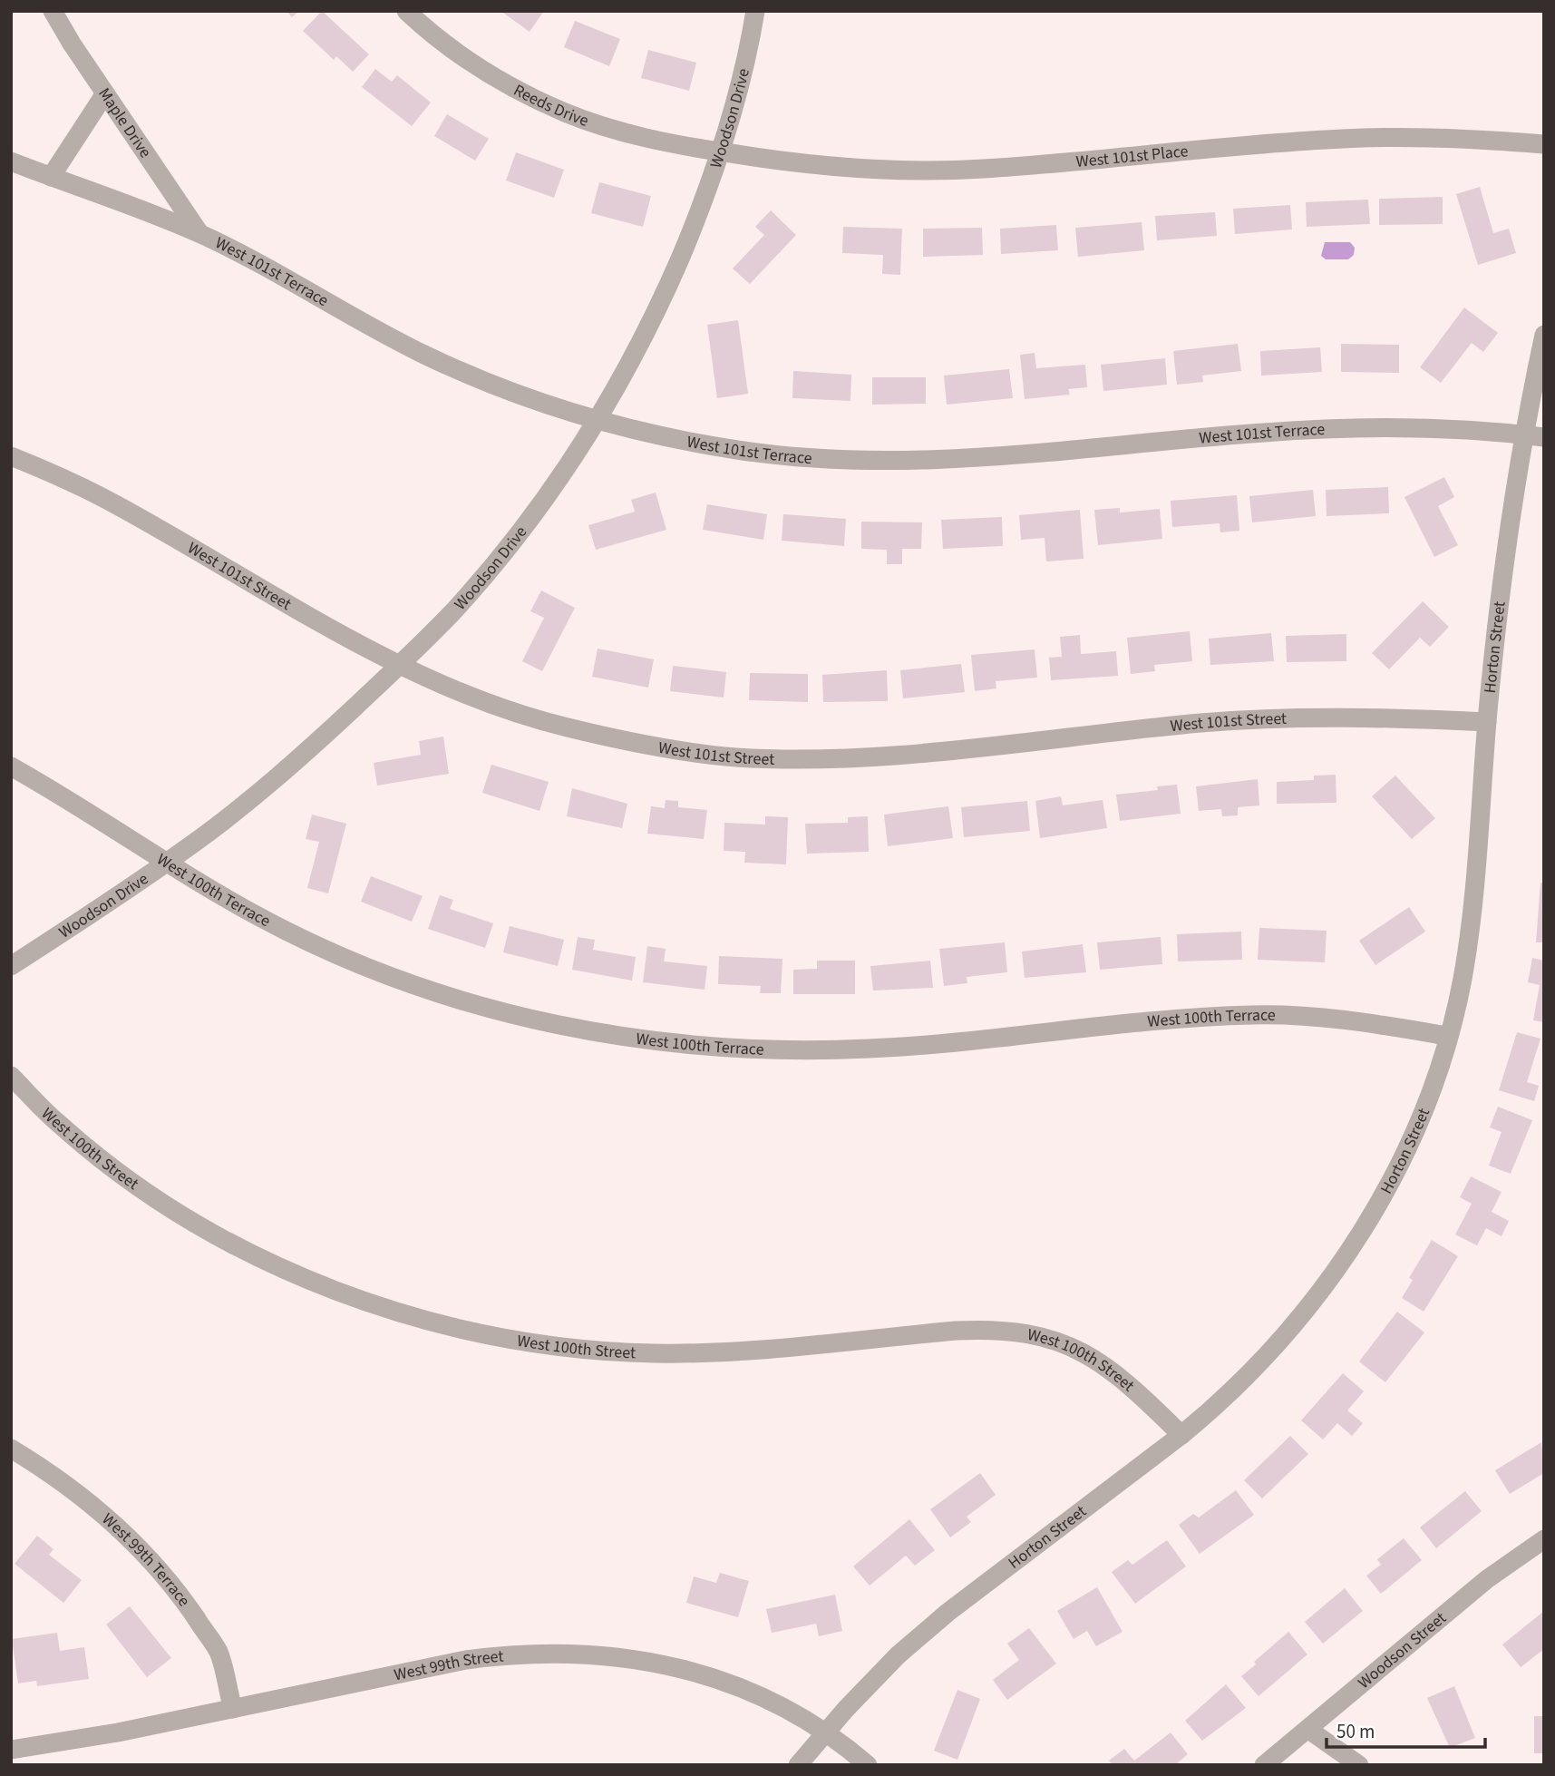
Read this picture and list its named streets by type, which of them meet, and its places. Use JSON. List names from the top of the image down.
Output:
{
  "streets": {
    "street": [
      "Reeds Drive",
      "Woodson Drive",
      "Maple Drive",
      "West 101st Place",
      "West 101st Terrace",
      "West 101st Street",
      "Horton Street",
      "West 100th Terrace",
      "West 100th Street",
      "West 99th Terrace",
      "Woodson Street",
      "West 99th Street"
    ]
  },
  "crossings": [
    ["Reeds Drive", "Woodson Drive"],
    ["Reeds Drive", "West 101st Place"],
    ["Woodson Drive", "West 101st Place"],
    ["Woodson Drive", "West 101st Terrace"],
    ["Woodson Drive", "West 101st Street"],
    ["Woodson Drive", "West 100th Terrace"],
    ["Maple Drive", "West 101st Terrace"],
    ["West 101st Terrace", "Horton Street"],
    ["West 101st Street", "Horton Street"],
    ["Horton Street", "West 100th Terrace"],
    ["Horton Street", "West 100th Street"],
    ["Horton Street", "West 99th Street"],
    ["West 99th Terrace", "West 99th Street"]
  ],
  "scale_bar": "50 m"
}
